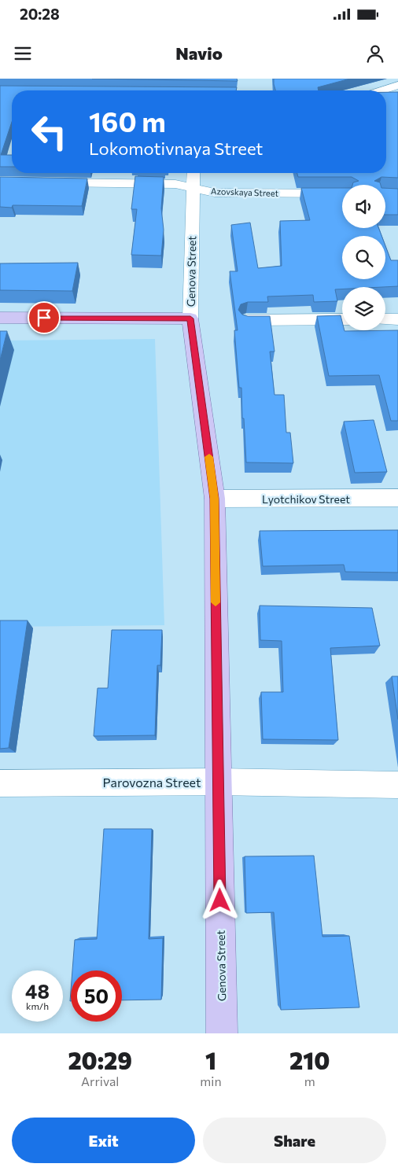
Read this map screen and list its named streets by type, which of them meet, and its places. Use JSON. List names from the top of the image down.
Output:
{
  "streets": {
    "main road": ["Genova Street"],
    "street": ["Azovskaya Street", "Lyotchikov Street", "Parovozna Street"]
  },
  "crossings": [
    ["Azovskaya Street", "Genova Street"],
    ["Genova Street", "Lyotchikov Street"],
    ["Genova Street", "Parovozna Street"]
  ],
  "page": {
    "status": "20:28",
    "header": "Navio",
    "turn": ["160 m", "Lokomotivnaya Street"],
    "speed": "48 km/h",
    "limit": "50",
    "eta": [
      "20:29",
      "Arrival",
      "1",
      "min",
      "210",
      "m"
    ],
    "buttons": ["Exit", "Share"]
  }
}
